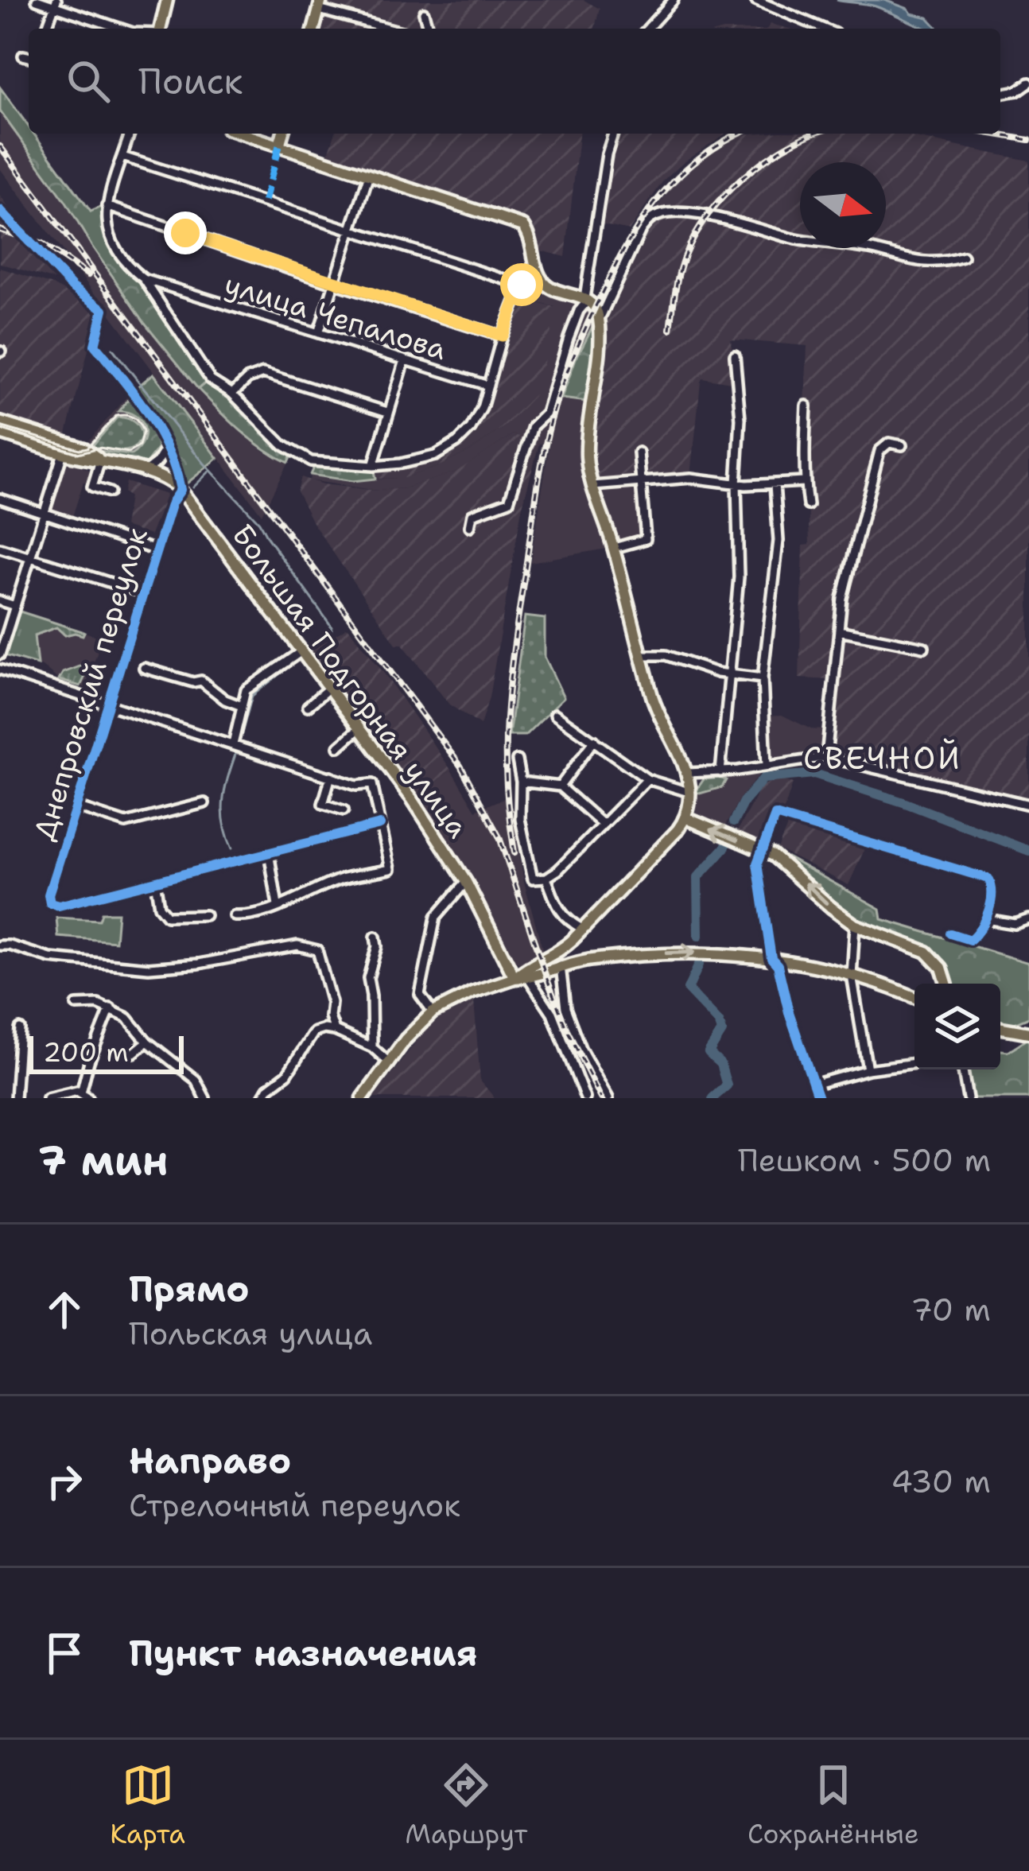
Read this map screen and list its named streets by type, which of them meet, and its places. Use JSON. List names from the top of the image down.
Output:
{
  "streets": {
    "main road": ["Большая Подгорная улица"],
    "street": ["улица Чепалова", "Днепровский переулок"]
  },
  "crossings": [
    ["Большая Подгорная улица", "Днепровский переулок"]
  ],
  "districts": ["СВЕЧНОЙ"],
  "scale_bar": "200 m",
  "north": "right",
  "page": {
    "search": "Поиск",
    "scale": "200 m",
    "heading": ["7 мин", "Пешком · 500 m"],
    "list": [
      ["Прямо", "Польская улица", "70 m"],
      ["Направо", "Стрелочный переулок", "430 m"],
      "Пункт назначения"
    ],
    "nav": ["Карта", "Маршрут", "Сохранённые"]
  }
}
